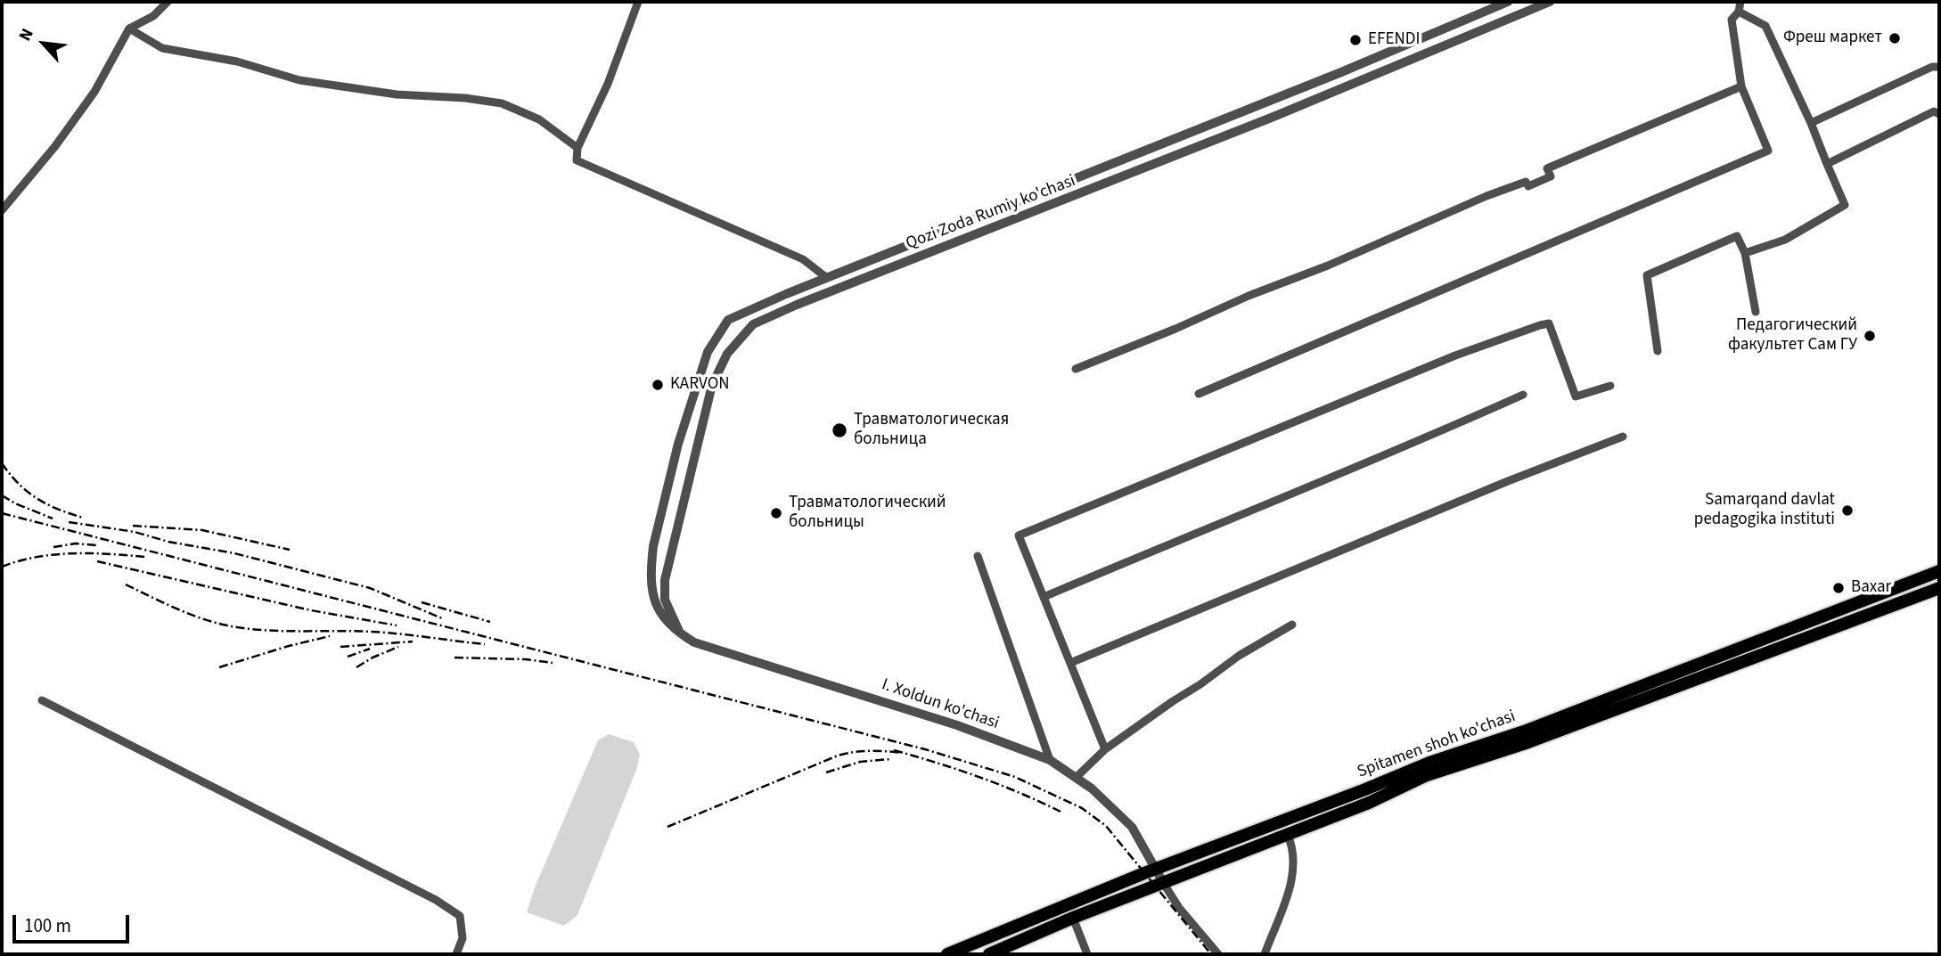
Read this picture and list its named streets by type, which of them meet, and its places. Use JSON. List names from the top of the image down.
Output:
{
  "streets": {
    "main road": ["Spitamen shoh ko'chasi"],
    "street": ["Qozi Zoda Rumiy ko'chasi", "I. Xoldun ko'chasi"]
  },
  "crossings": [
    ["Qozi Zoda Rumiy ko'chasi", "I. Xoldun ko'chasi"],
    ["I. Xoldun ko'chasi", "Spitamen shoh ko'chasi"]
  ],
  "places": [
    "Фреш маркет",
    "EFENDI",
    "Педагогический факультет Сам ГУ",
    "KARVON",
    "Травматологическая больница",
    "Samarqand davlat pedagogika instituti",
    "Травматологический больницы",
    "Baxar"
  ],
  "scale_bar": "100 m",
  "north": "top left"
}
